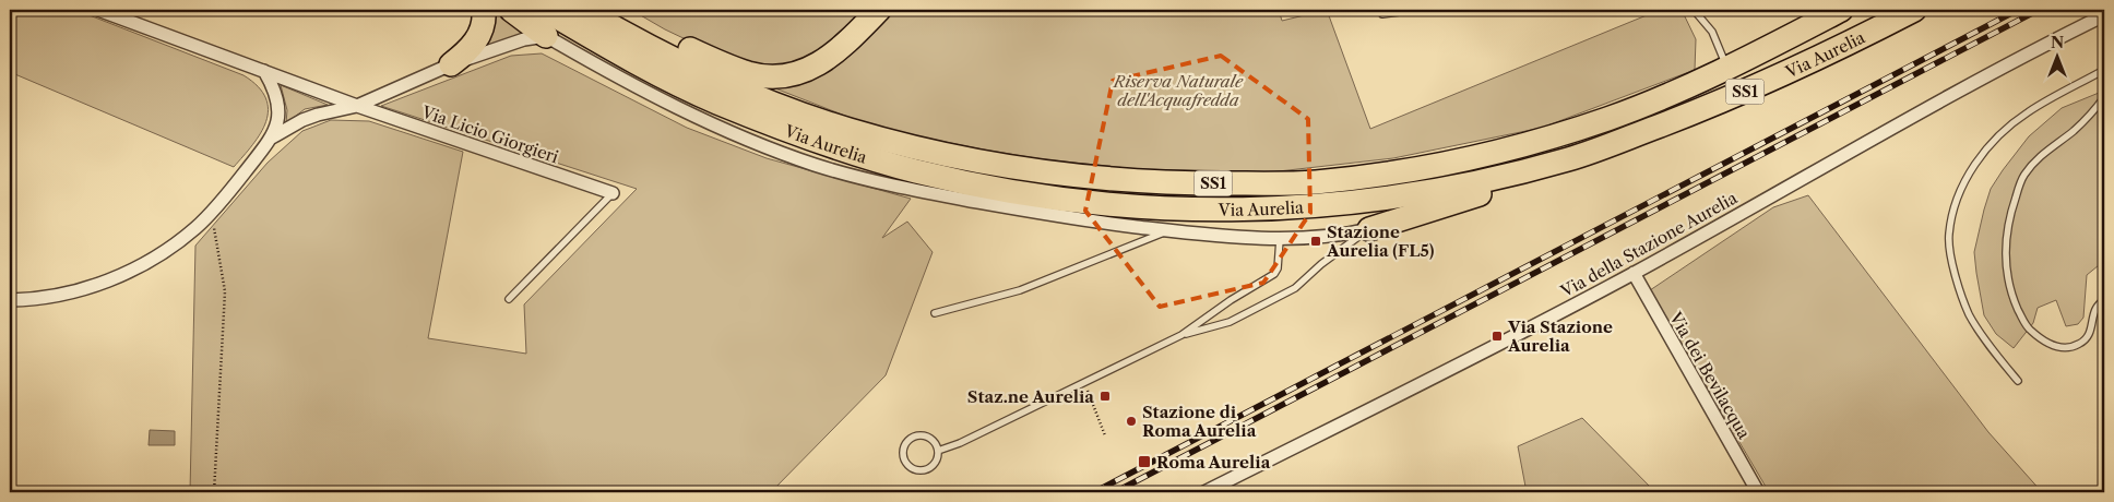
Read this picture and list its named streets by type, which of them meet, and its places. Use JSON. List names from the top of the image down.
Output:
{
  "streets": {
    "highway": ["Via Aurelia", "SS1"],
    "street": ["Via Licio Giorgieri", "Via della Stazione Aurelia", "Via dei Bevilacqua"]
  },
  "crossings": [
    ["Via Aurelia", "Via Licio Giorgieri"],
    ["Via della Stazione Aurelia", "Via dei Bevilacqua"]
  ],
  "parks": ["Riserva Naturale dell'Acquafredda"],
  "places": {
    "transit": [
      "Stazione Aurelia (FL5)",
      "Via Stazione Aurelia",
      "Staz.ne Aurelia",
      "Roma Aurelia"
    ],
    "other": ["Stazione di Roma Aurelia"]
  },
  "north": "top"
}
